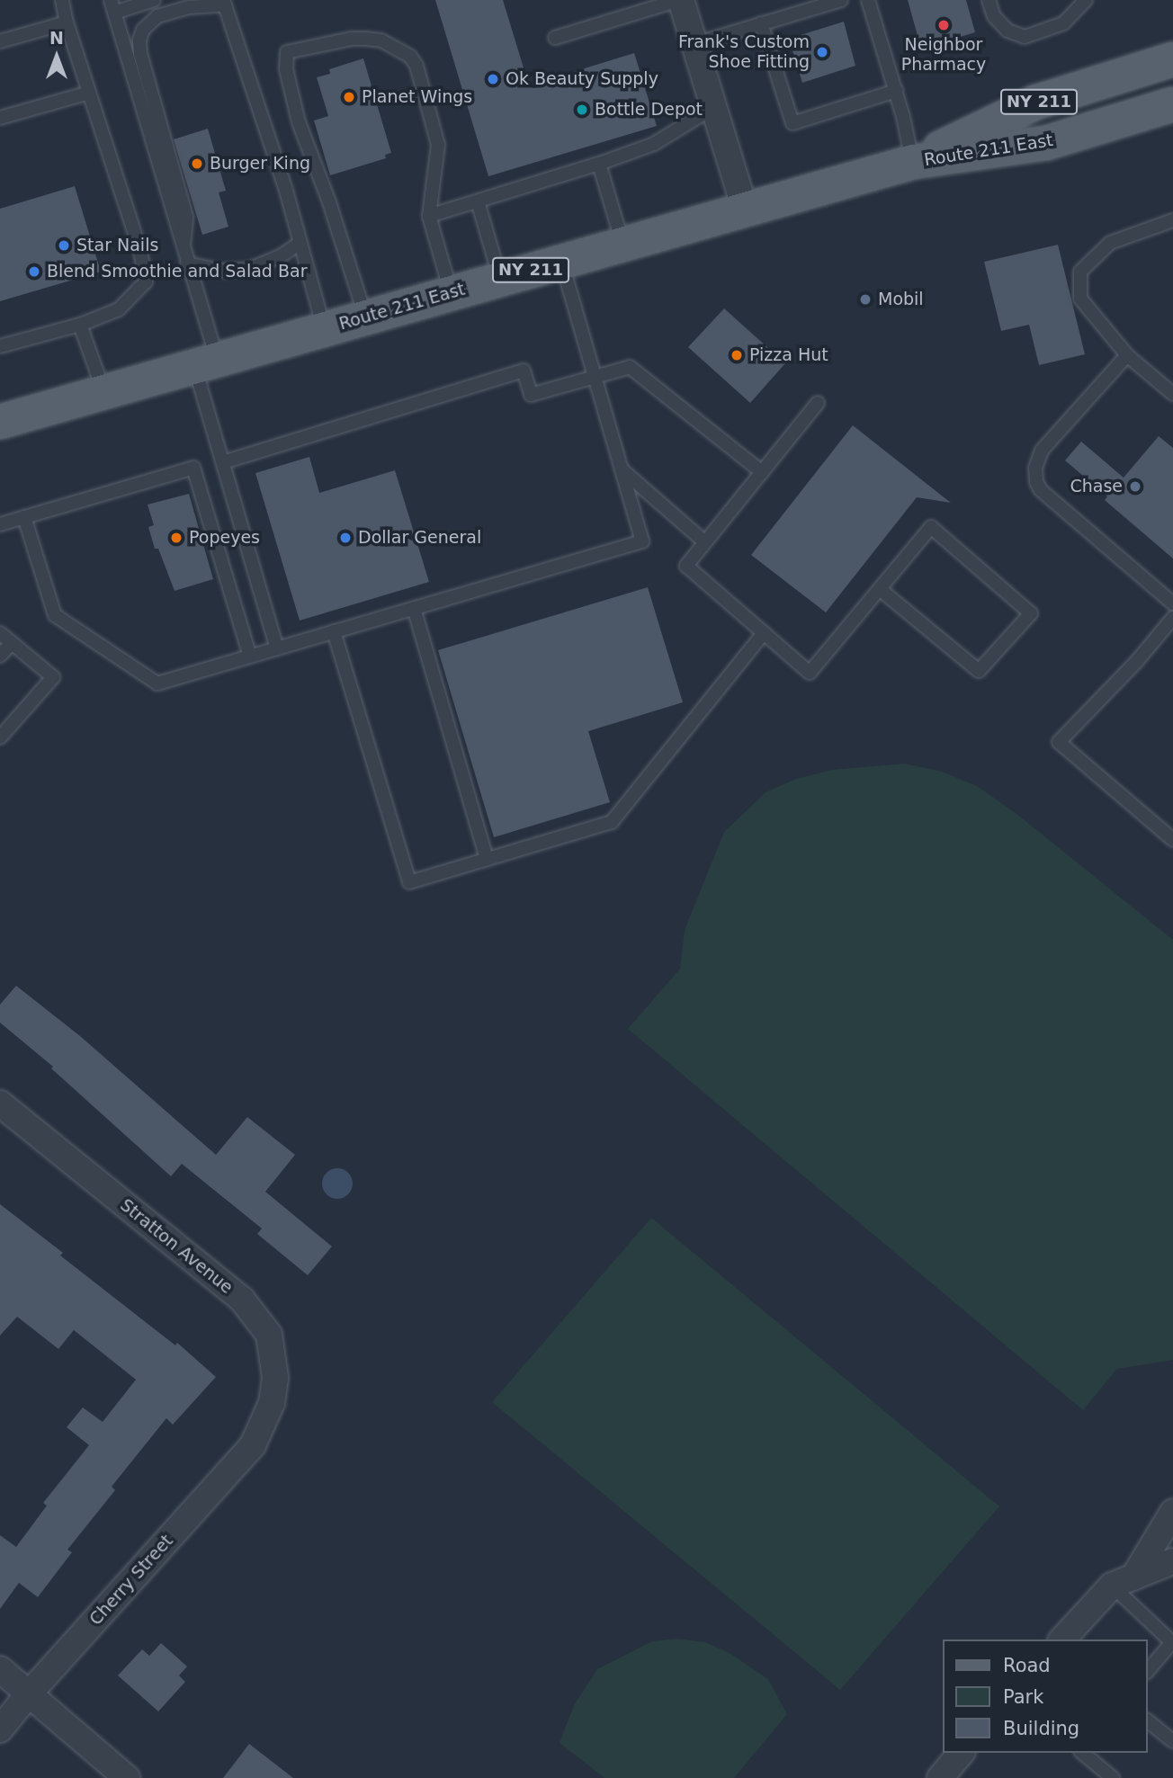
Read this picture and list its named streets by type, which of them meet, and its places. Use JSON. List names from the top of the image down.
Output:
{
  "streets": {
    "main road": ["NY 211", "Route 211 East"],
    "street": ["Stratton Avenue", "Cherry Street"]
  },
  "crossings": [
    ["Stratton Avenue", "Cherry Street"]
  ],
  "places": [
    "Neighbor Pharmacy",
    "Frank's Custom Shoe Fitting",
    "Ok Beauty Supply",
    "Planet Wings",
    "Bottle Depot",
    "Burger King",
    "Star Nails",
    "Blend Smoothie and Salad Bar",
    "Mobil",
    "Pizza Hut",
    "Chase",
    "Popeyes",
    "Dollar General"
  ],
  "legend": ["Road", "Park", "Building"],
  "north": "top"
}
